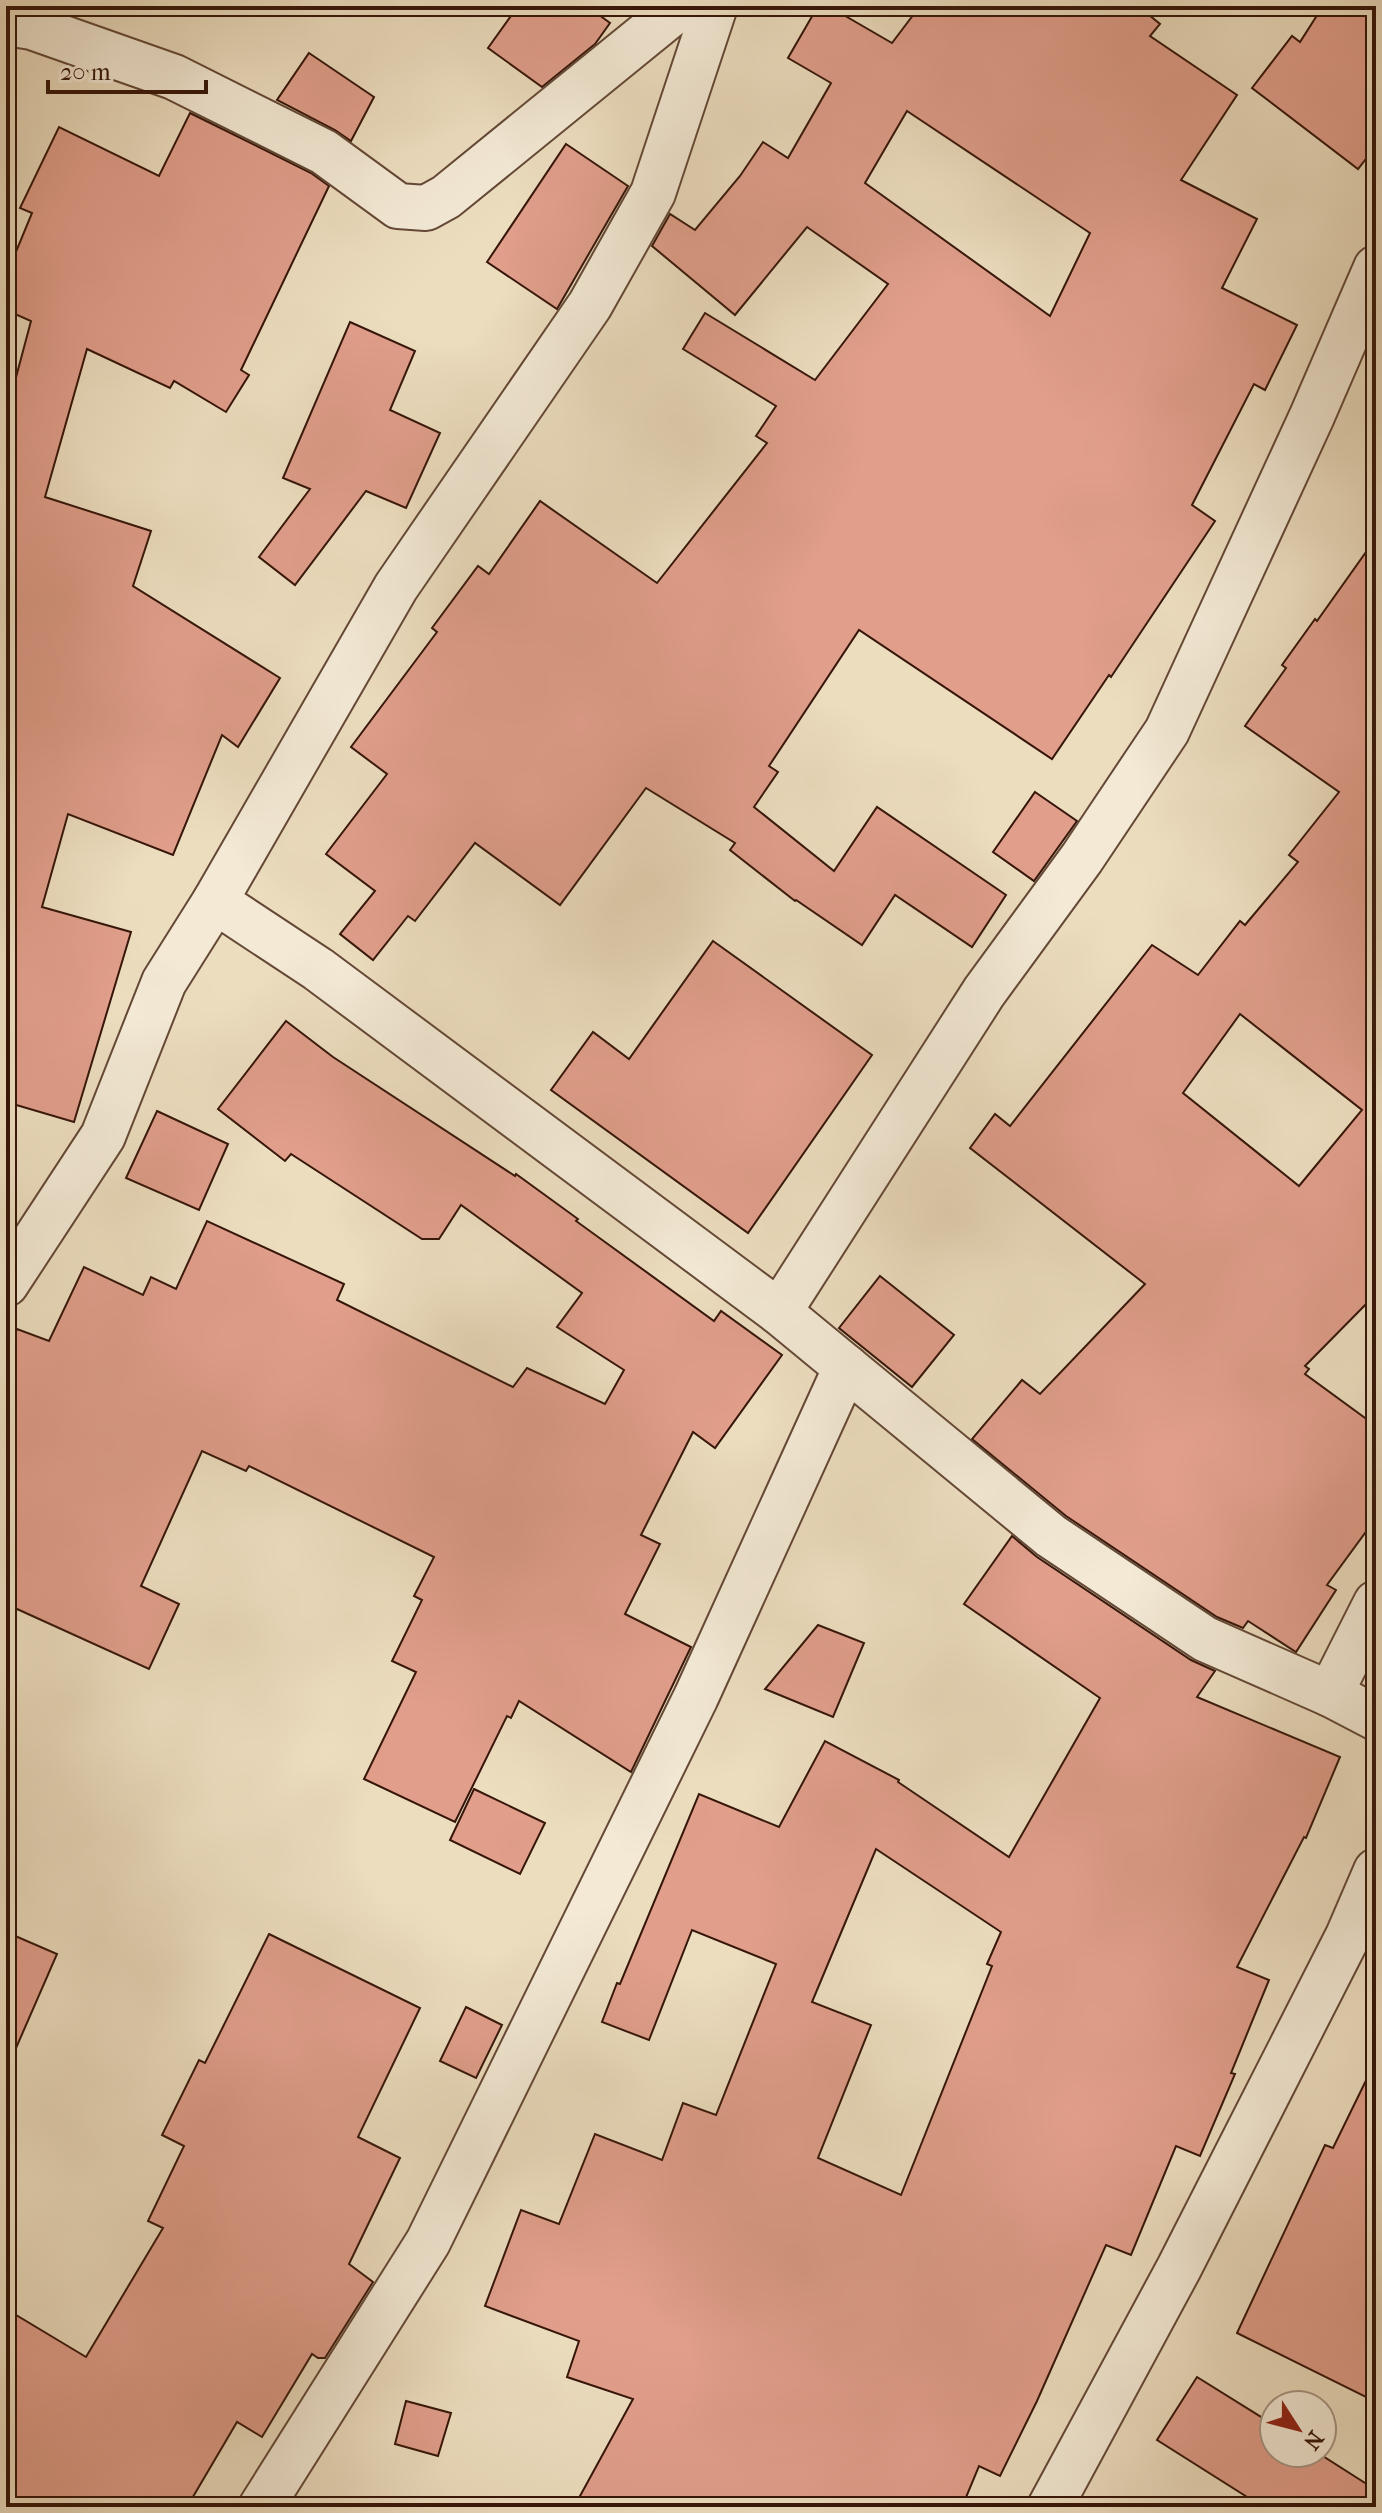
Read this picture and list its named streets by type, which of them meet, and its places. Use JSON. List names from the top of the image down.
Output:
{
  "scale_bar": "20 m",
  "north": "bottom right"
}
